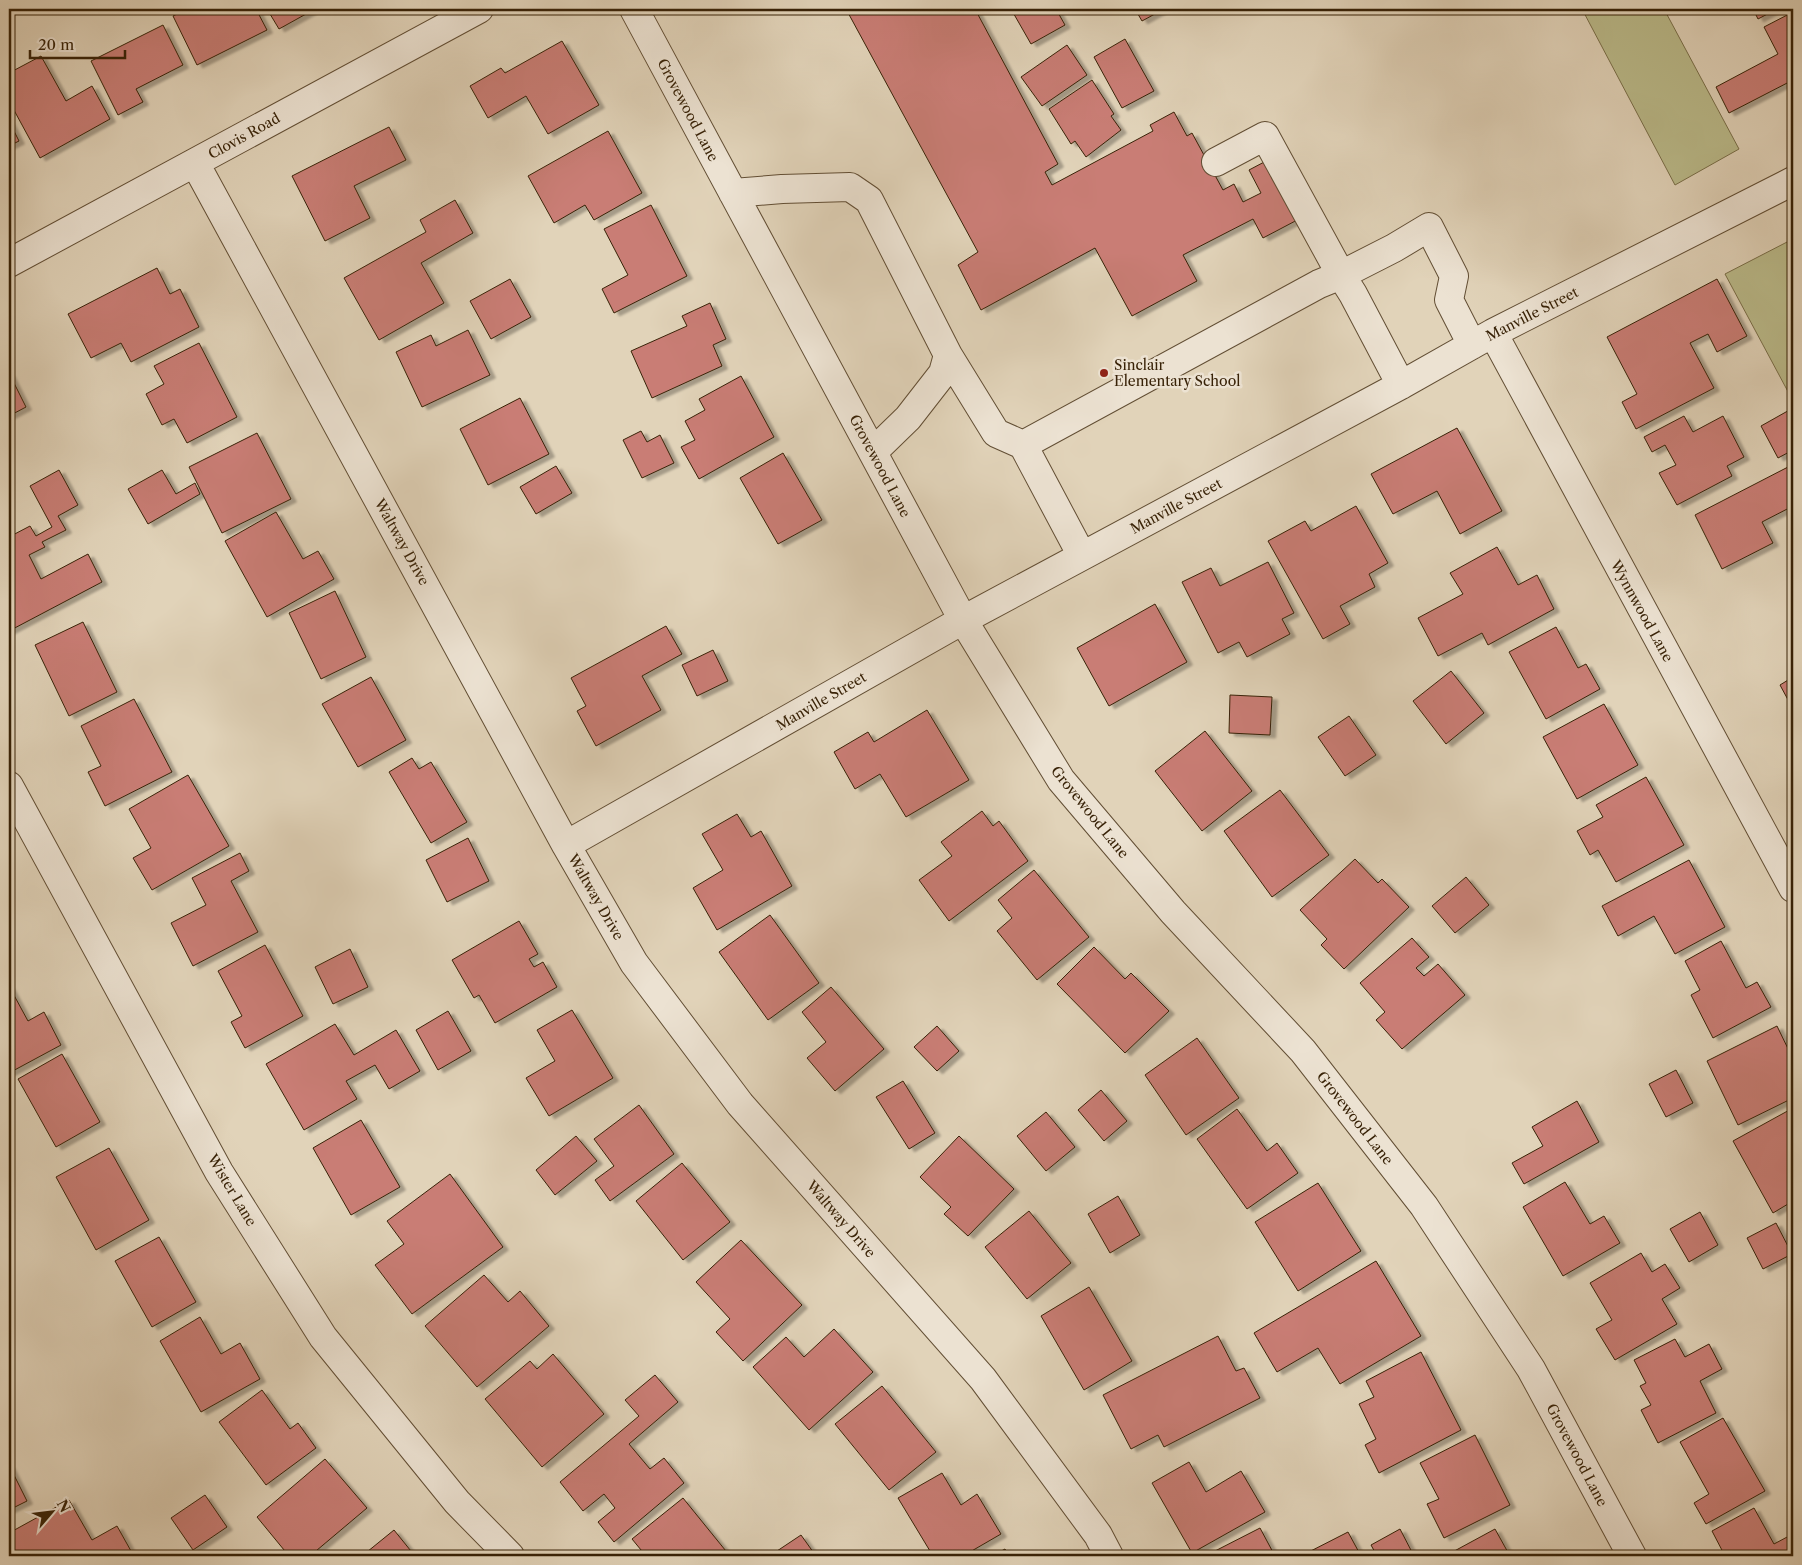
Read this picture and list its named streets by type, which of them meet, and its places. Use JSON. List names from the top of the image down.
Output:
{
  "streets": {
    "street": [
      "Grovewood Lane",
      "Clovis Road",
      "Manville Street",
      "Waltway Drive",
      "Wynnwood Lane",
      "Wister Lane"
    ]
  },
  "crossings": [
    ["Grovewood Lane", "Manville Street"],
    ["Clovis Road", "Waltway Drive"],
    ["Manville Street", "Waltway Drive"],
    ["Manville Street", "Wynnwood Lane"]
  ],
  "places": ["Sinclair Elementary School"],
  "scale_bar": "20 m",
  "north": "top right"
}
